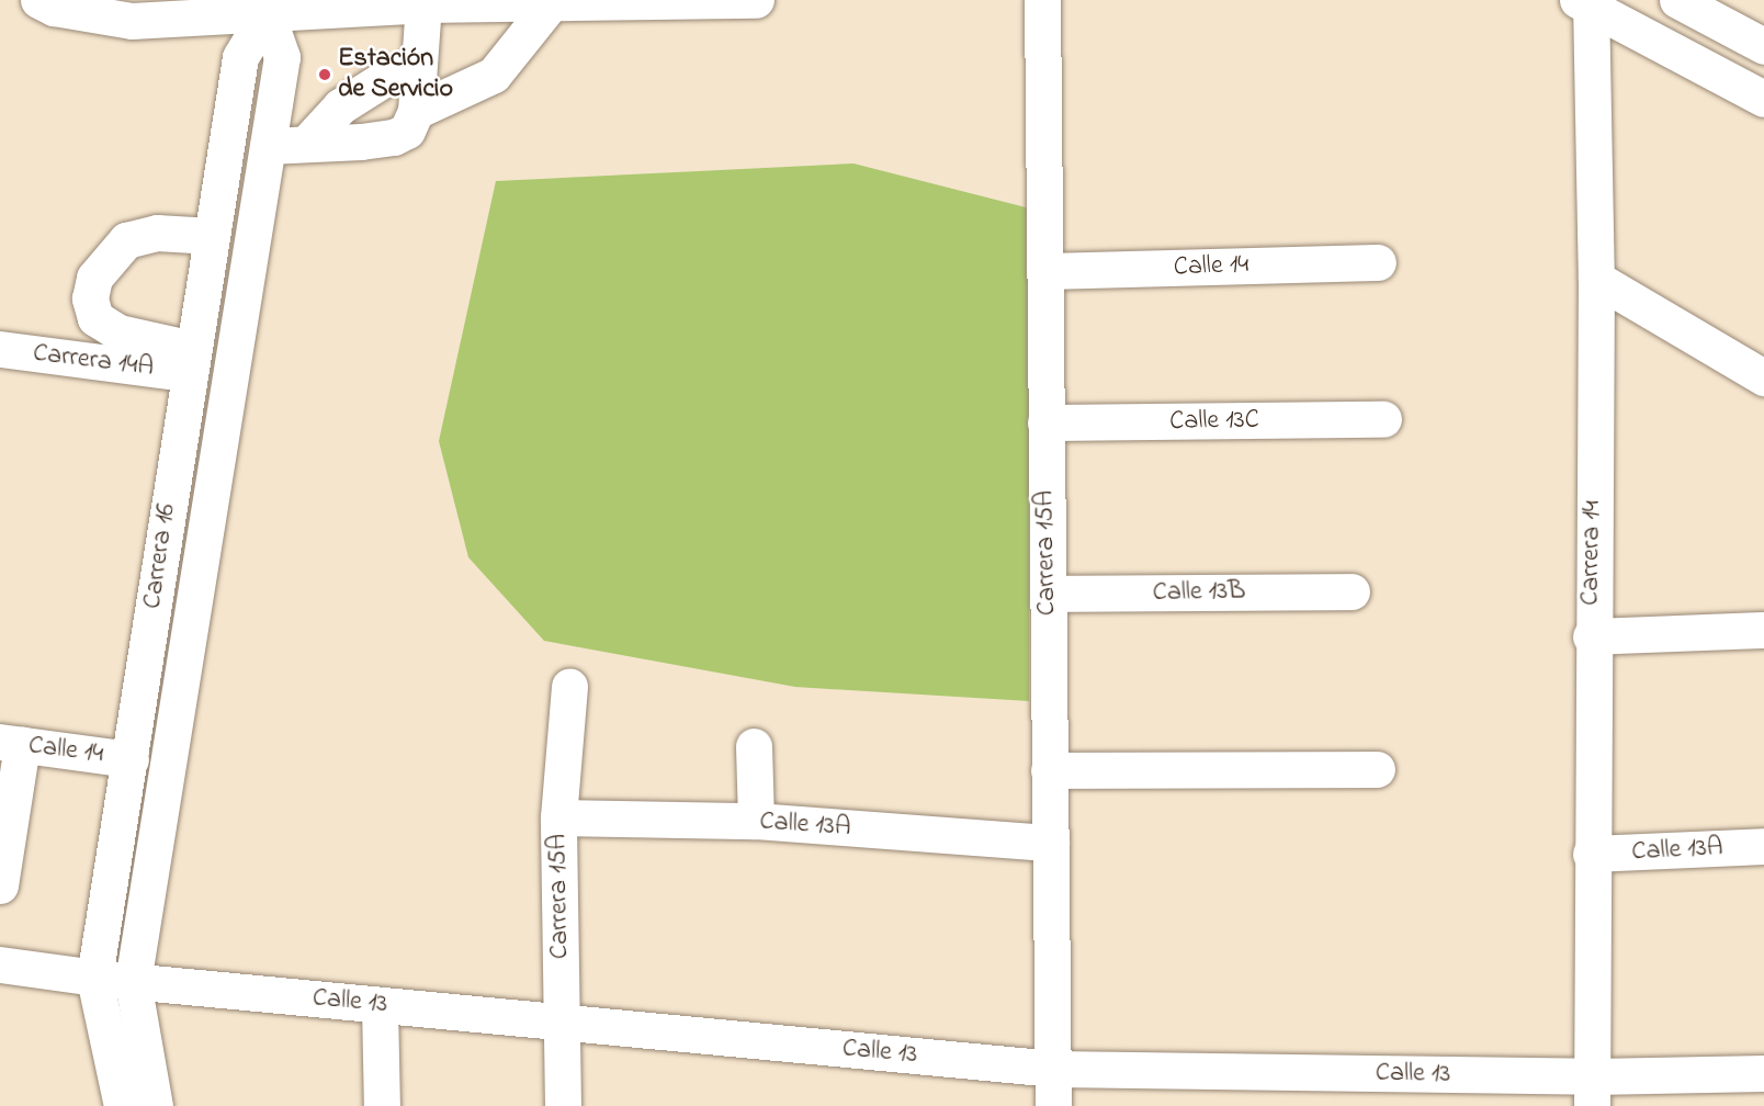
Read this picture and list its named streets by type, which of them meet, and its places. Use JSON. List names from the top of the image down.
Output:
{
  "streets": {
    "street": [
      "Calle 14",
      "Carrera 14A",
      "Calle 13C",
      "Carrera 15A",
      "Carrera 14",
      "Carrera 16",
      "Calle 13B",
      "Calle 13A",
      "Calle 13"
    ]
  },
  "crossings": [
    ["Calle 14", "Carrera 15A"],
    ["Calle 14", "Carrera 16"],
    ["Carrera 14A", "Carrera 16"],
    ["Calle 13C", "Carrera 15A"],
    ["Carrera 15A", "Calle 13B"],
    ["Carrera 15A", "Calle 13A"],
    ["Carrera 15A", "Calle 13"],
    ["Carrera 14", "Calle 13A"],
    ["Carrera 14", "Calle 13"],
    ["Carrera 16", "Calle 13"]
  ],
  "places": ["Estación de Servicio"]
}
